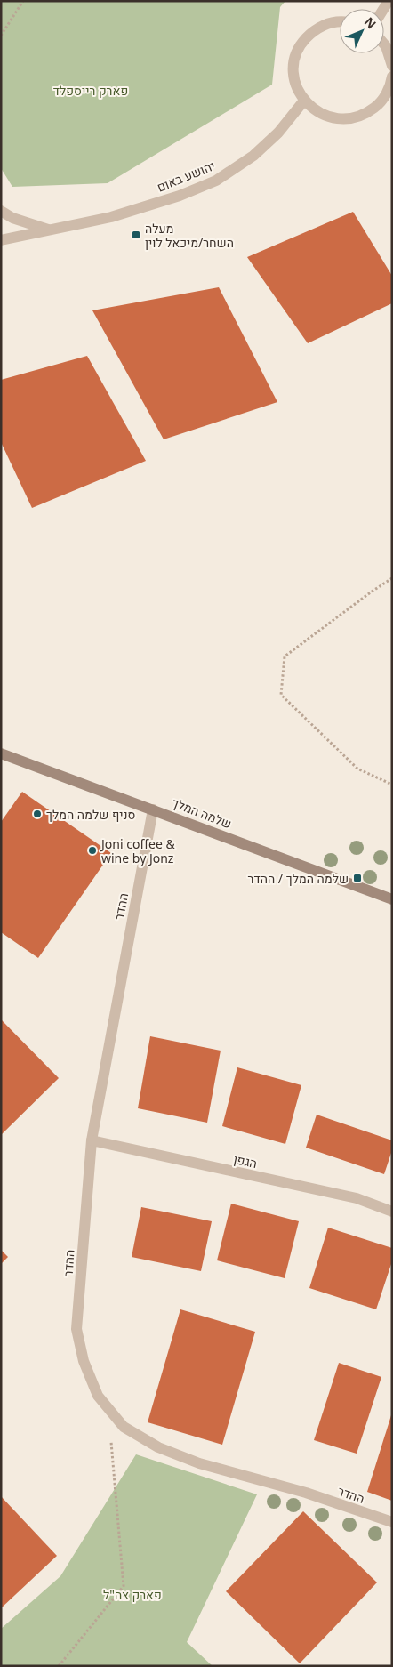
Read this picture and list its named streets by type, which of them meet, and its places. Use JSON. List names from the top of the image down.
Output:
{
  "streets": {
    "street": [
      "יהושע באום",
      "שלמה המלך",
      "ההדר",
      "הגפן"
    ]
  },
  "crossings": [
    ["שלמה המלך", "ההדר"],
    ["ההדר", "הגפן"]
  ],
  "parks": ["פארק רייספלד", "פארק צה\"ל"],
  "places": {
    "transit": ["מעלה השחר/מיכאל לוין", "שלמה המלך / ההדר"],
    "other": ["סניף שלמה המלך", "Joni coffee & wine by Jonz"]
  },
  "north": "top right"
}
